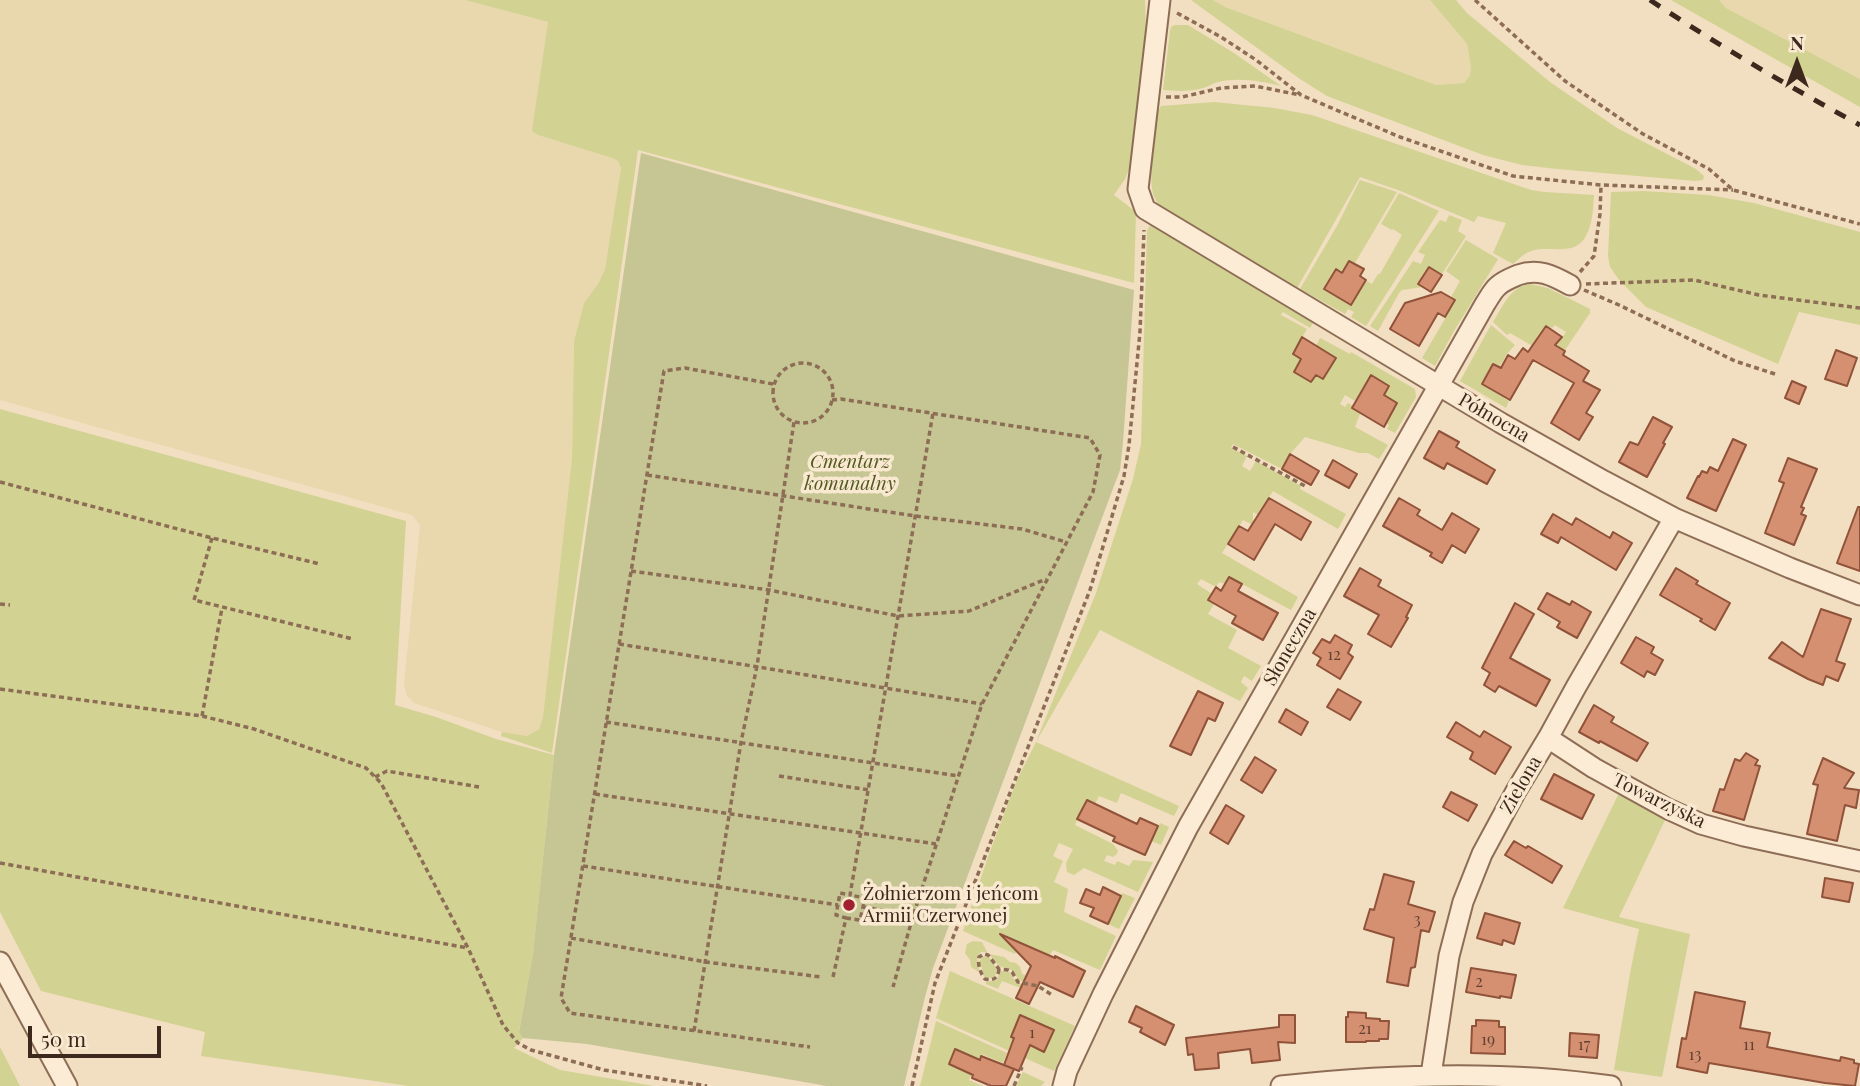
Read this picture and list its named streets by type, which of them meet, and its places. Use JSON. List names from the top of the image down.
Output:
{
  "streets": {
    "street": [
      "Północna",
      "Słoneczna",
      "Zielona",
      "Towarzyska"
    ]
  },
  "crossings": [
    ["Północna", "Słoneczna"],
    ["Północna", "Zielona"],
    ["Zielona", "Towarzyska"]
  ],
  "parks": ["Cmentarz komunalny"],
  "places": ["Żołnierzom i jeńcom Armii Czerwonej"],
  "house_numbers": [
    "12",
    "3",
    "2",
    "21",
    "1",
    "19",
    "17",
    "11",
    "13"
  ],
  "scale_bar": "50 m",
  "north": "top"
}
